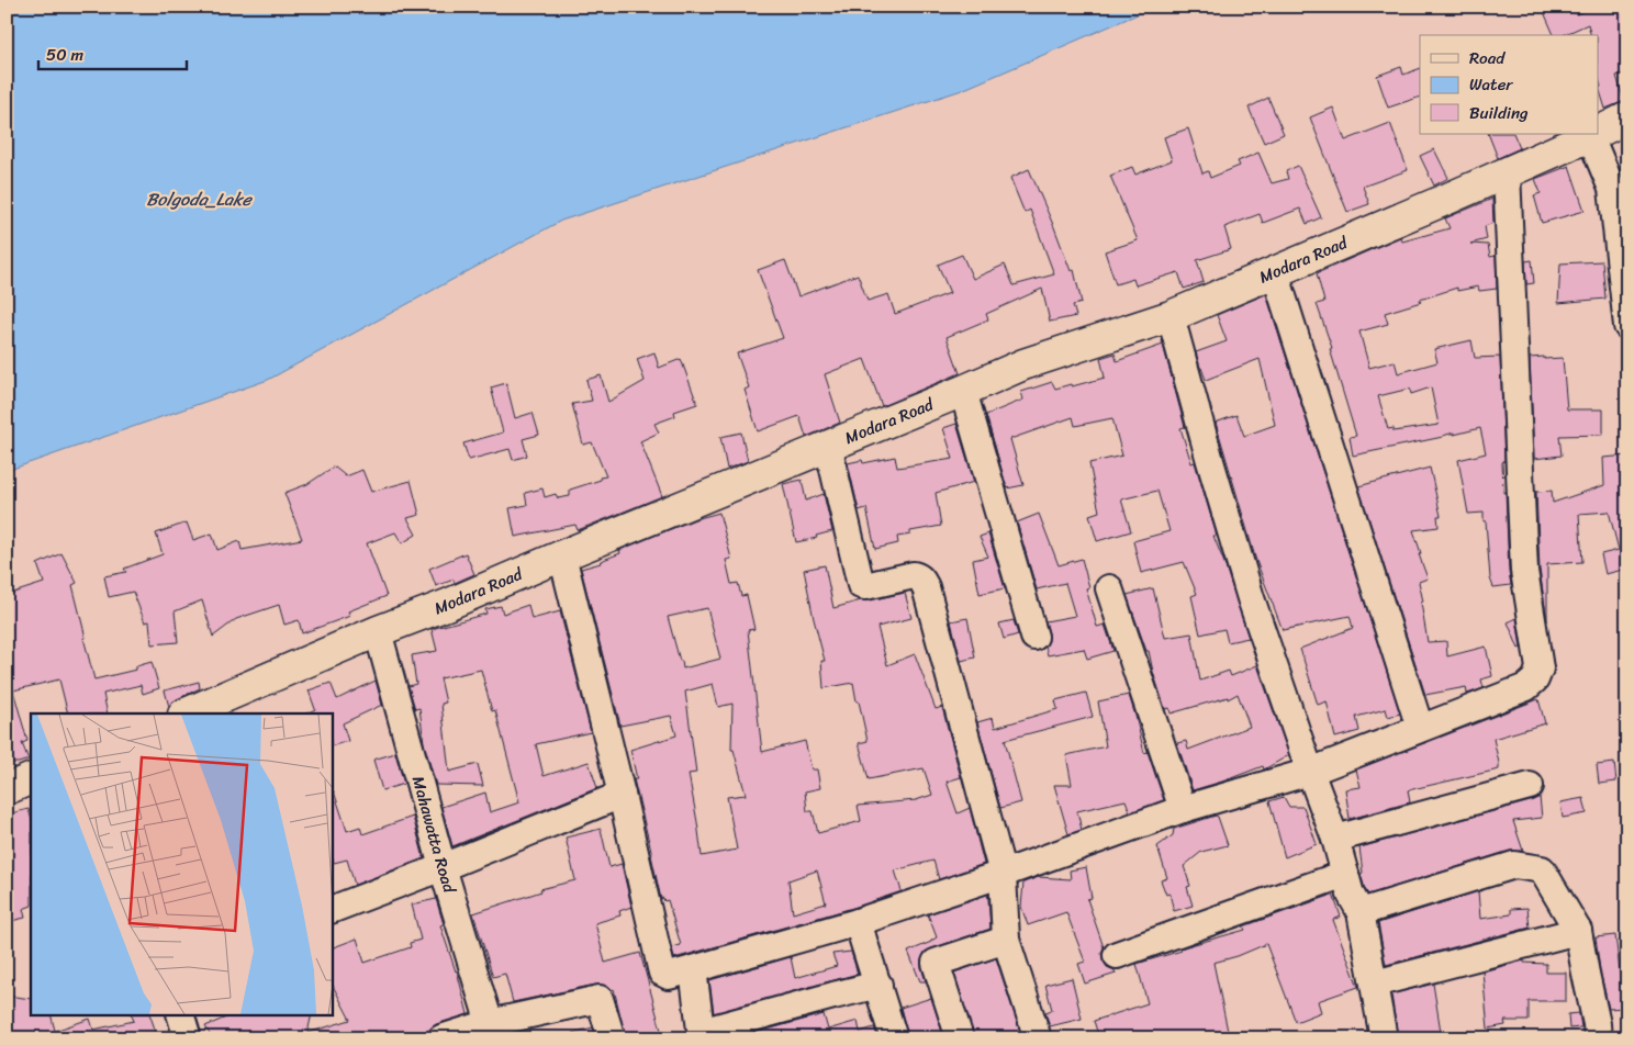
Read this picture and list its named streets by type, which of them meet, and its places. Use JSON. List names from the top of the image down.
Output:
{
  "streets": {
    "main road": ["Modara Road"],
    "street": ["Mahawatta Road"]
  },
  "crossings": [
    ["Modara Road", "Mahawatta Road"]
  ],
  "water": ["Bolgoda_Lake"],
  "legend": ["Road", "Water", "Building"],
  "scale_bar": "50 m"
}
